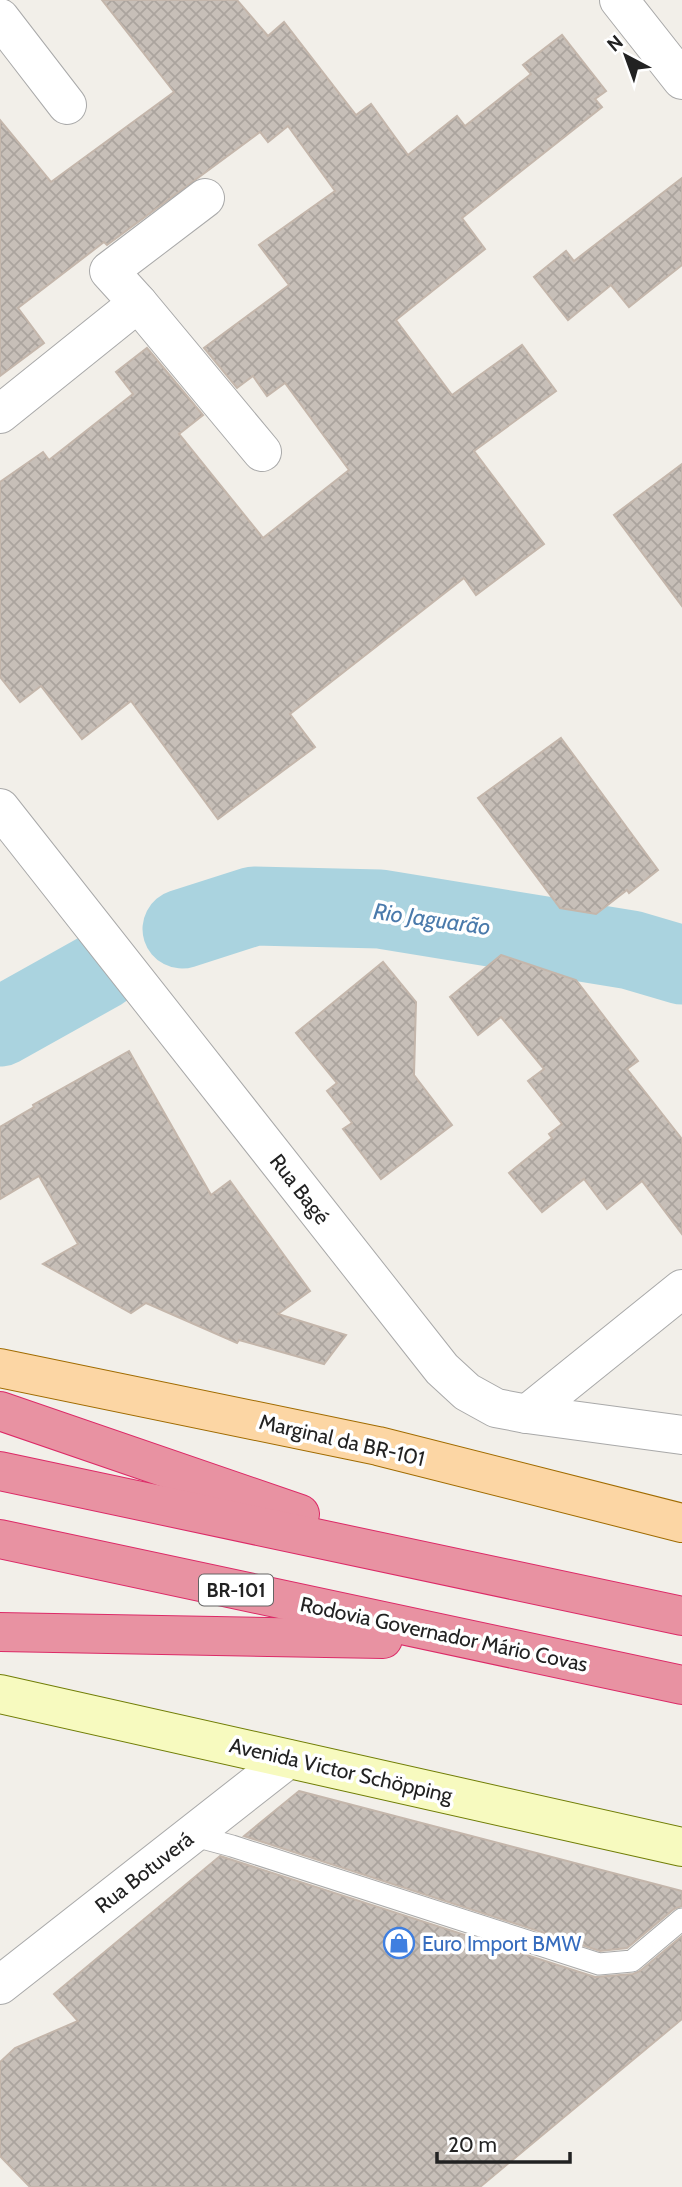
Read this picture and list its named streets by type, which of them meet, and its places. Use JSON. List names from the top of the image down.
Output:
{
  "streets": {
    "highway": ["BR-101", "Rodovia Governador Mário Covas"],
    "main road": ["Marginal da BR-101", "Avenida Victor Schöpping"],
    "street": ["Rua Bagé", "Rua Botuverá"]
  },
  "crossings": [
    ["Avenida Victor Schöpping", "Rua Botuverá"]
  ],
  "water": ["Rio Jaguarão"],
  "places": {
    "shop": ["Euro Import BMW"]
  },
  "scale_bar": "20 m",
  "north": "top left"
}
